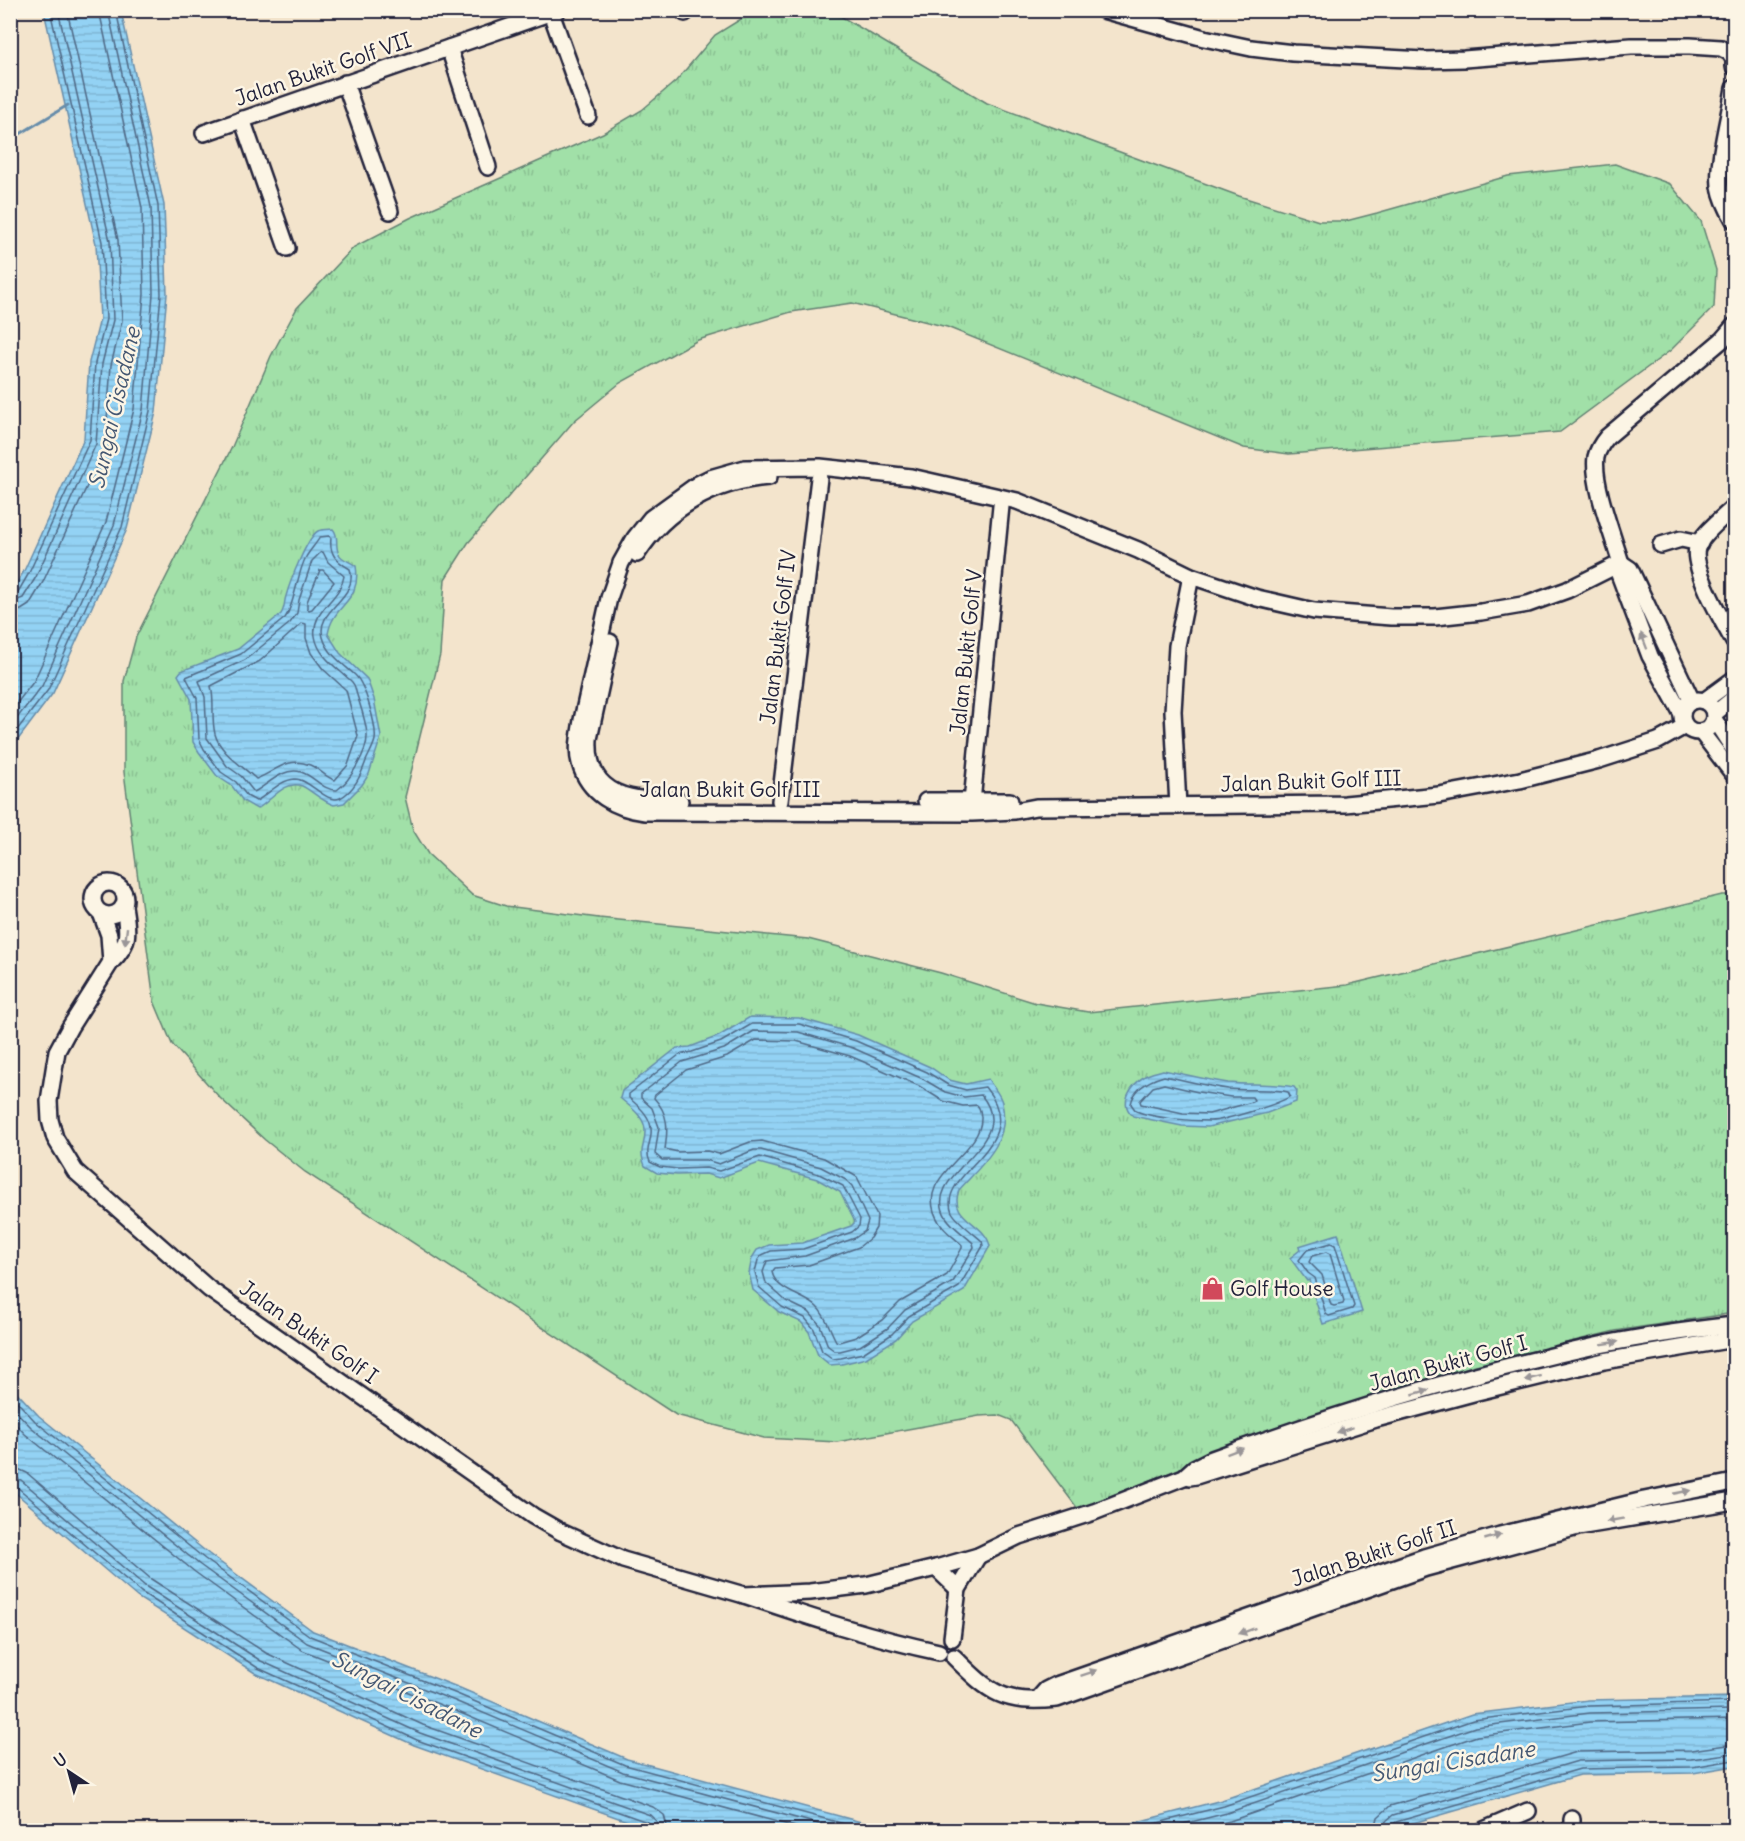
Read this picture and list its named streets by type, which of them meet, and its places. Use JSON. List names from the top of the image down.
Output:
{
  "streets": {
    "street": [
      "Jalan Bukit Golf VII",
      "Jalan Bukit Golf IV",
      "Jalan Bukit Golf V",
      "Jalan Bukit Golf III",
      "Jalan Bukit Golf I",
      "Jalan Bukit Golf II"
    ]
  },
  "crossings": [
    ["Jalan Bukit Golf IV", "Jalan Bukit Golf III"],
    ["Jalan Bukit Golf V", "Jalan Bukit Golf III"],
    ["Jalan Bukit Golf I", "Jalan Bukit Golf II"]
  ],
  "water": ["Sungai Cisadane"],
  "places": {
    "shop": ["Golf House"]
  },
  "north": "top left"
}
